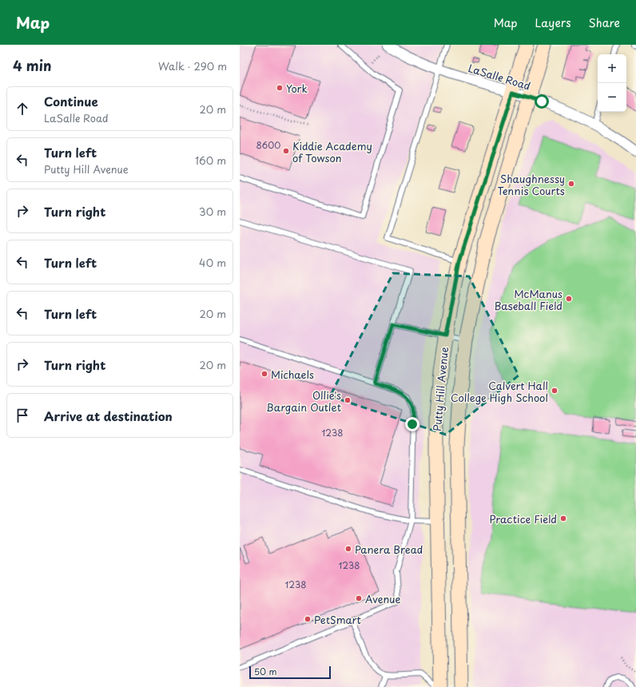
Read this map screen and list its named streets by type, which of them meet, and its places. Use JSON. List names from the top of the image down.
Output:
{
  "streets": {
    "street": ["LaSalle Road", "Putty Hill Avenue"]
  },
  "crossings": [
    ["LaSalle Road", "Putty Hill Avenue"]
  ],
  "places": [
    "York",
    "Kiddie Academy of Towson",
    "Shaughnessy Tennis Courts",
    "McManus Baseball Field",
    "Michaels",
    "Calvert Hall College High School",
    "Ollie's Bargain Outlet",
    "Practice Field",
    "Panera Bread",
    "Avenue",
    "PetSmart"
  ],
  "house_numbers": [
    "8600",
    "1238",
    "1238",
    "1238"
  ],
  "scale_bar": "50 m",
  "page": {
    "header": "Map",
    "nav": ["Map", "Layers", "Share"],
    "heading": ["4 min", "Walk · 290 m"],
    "map_buttons": ["+", "−"],
    "list": [
      ["Continue", "LaSalle Road", "20 m"],
      ["Turn left", "Putty Hill Avenue", "160 m"],
      ["Turn right", "30 m"],
      ["Turn left", "40 m"],
      ["Turn left", "20 m"],
      ["Turn right", "20 m"],
      "Arrive at destination"
    ],
    "scale": "50 m"
  }
}
